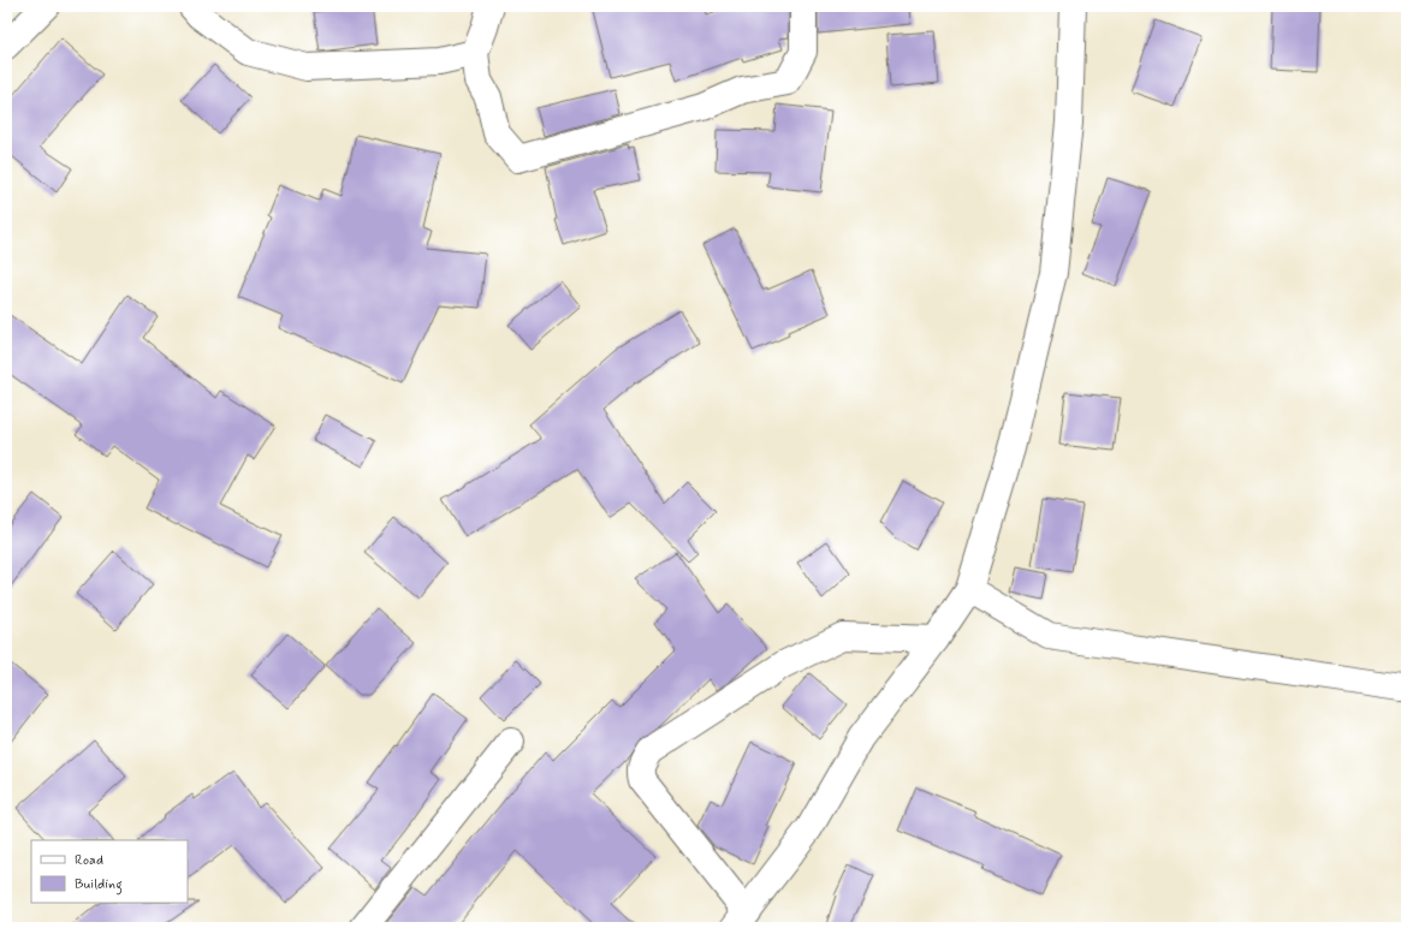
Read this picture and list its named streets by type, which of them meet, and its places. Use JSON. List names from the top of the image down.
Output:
{
  "legend": ["Road", "Building"]
}
